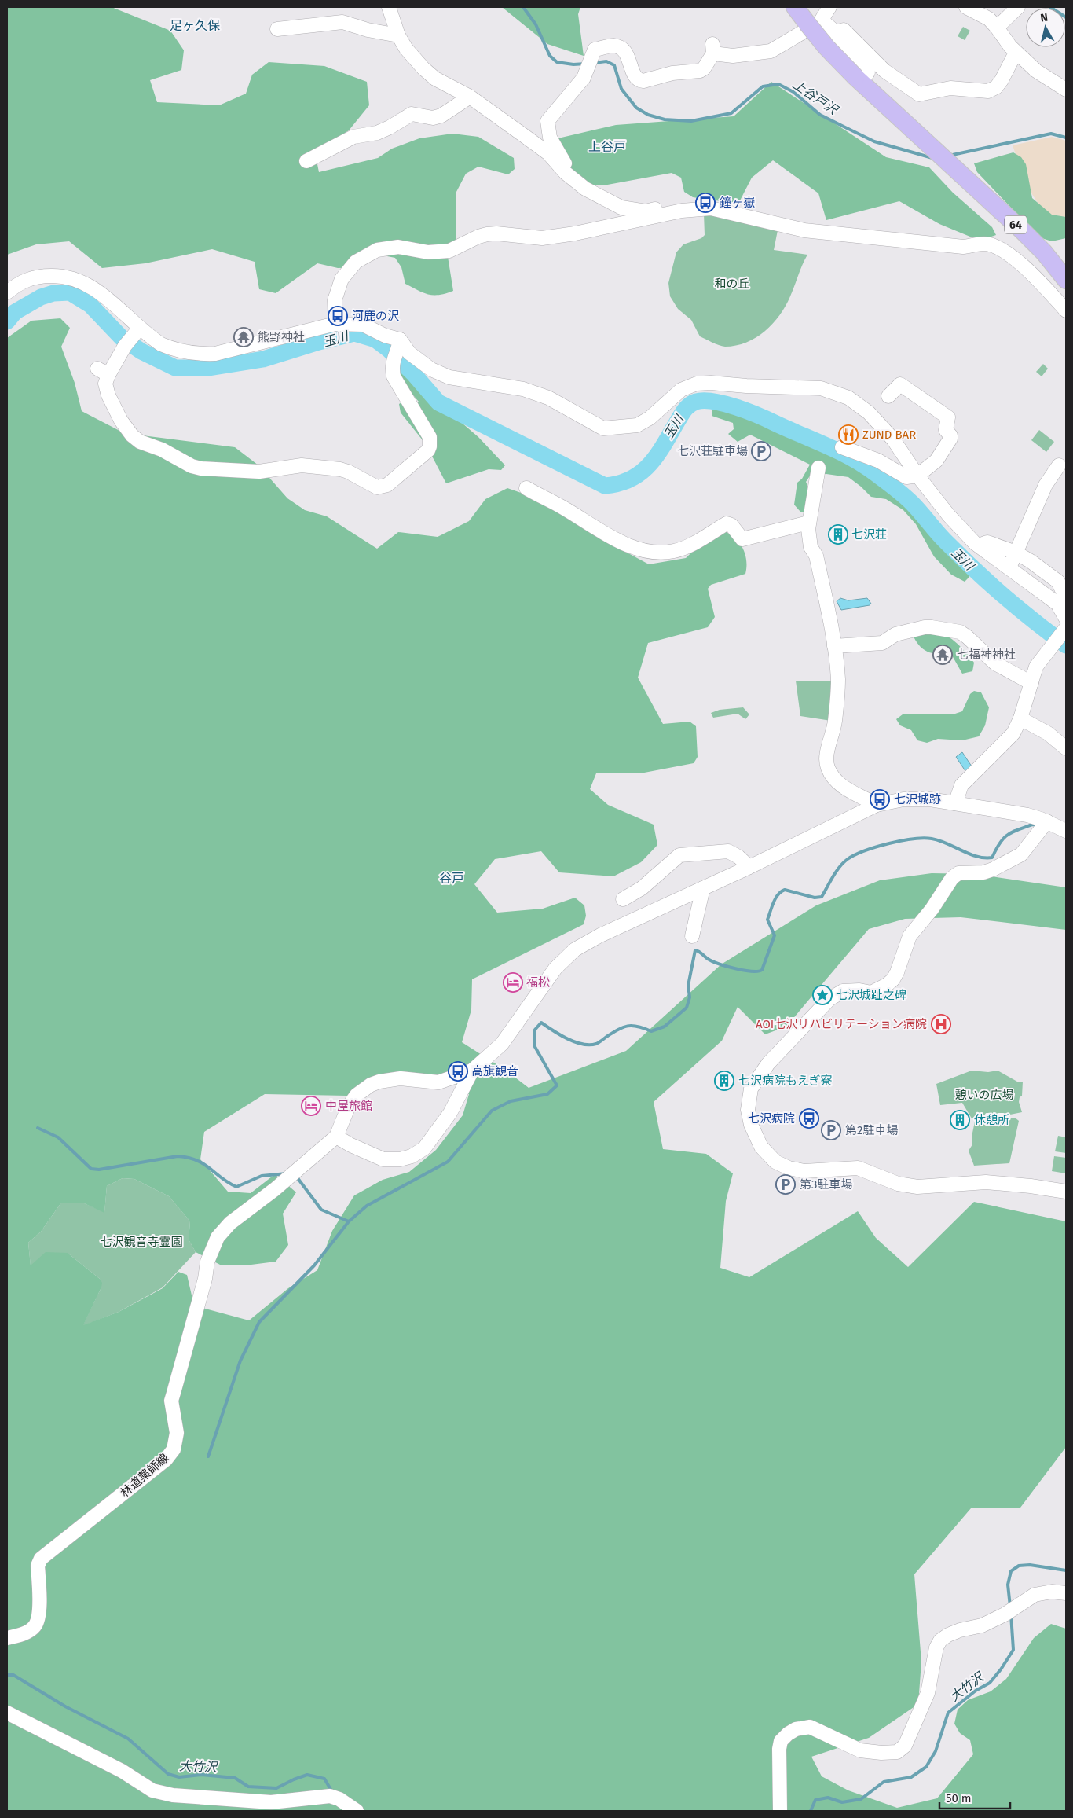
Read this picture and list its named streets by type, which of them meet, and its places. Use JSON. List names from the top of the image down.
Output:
{
  "streets": {
    "main road": ["64"],
    "street": ["林道薬師線"]
  },
  "districts": ["足ヶ久保", "上谷戸", "谷戸"],
  "water": ["上谷戸沢", "玉川", "大竹沢"],
  "parks": ["和の丘", "憩いの広場", "七沢観音寺霊園"],
  "places": {
    "bus stop": [
      "鐘ヶ嶽",
      "河鹿の沢",
      "七沢城跡",
      "高旗観音",
      "七沢病院"
    ],
    "temple": ["熊野神社", "七福神神社"],
    "restaurant": ["ZUND BAR"],
    "parking": ["七沢荘駐車場", "第2駐車場", "第3駐車場"],
    "building": ["七沢荘", "七沢病院もえぎ寮", "休憩所"],
    "hotel": ["福松", "中屋旅館"],
    "place": ["七沢城趾之碑"],
    "hospital": ["AOI七沢リハビリテーション病院"]
  },
  "scale_bar": "50 m",
  "north": "top"
}
